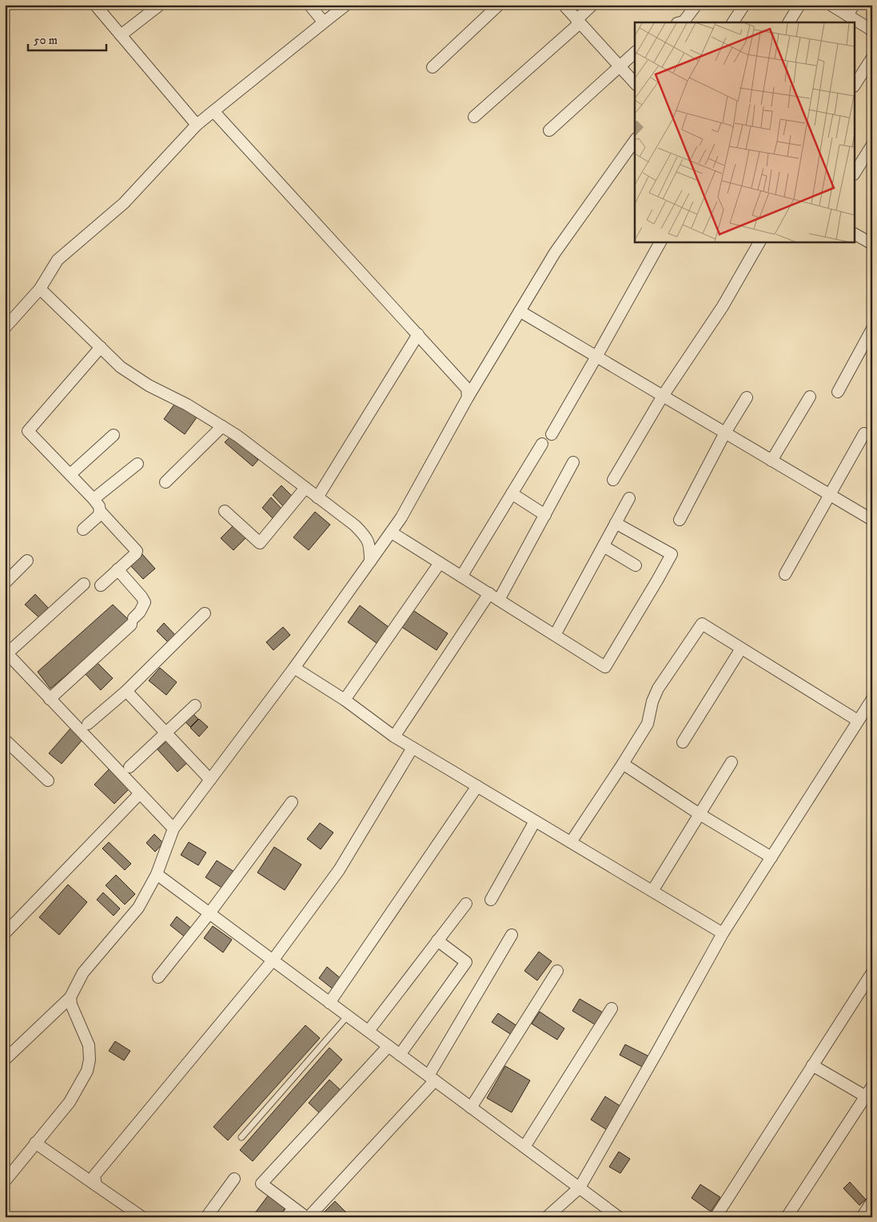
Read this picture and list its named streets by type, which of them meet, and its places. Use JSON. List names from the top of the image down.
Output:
{
  "scale_bar": "50 m"
}
